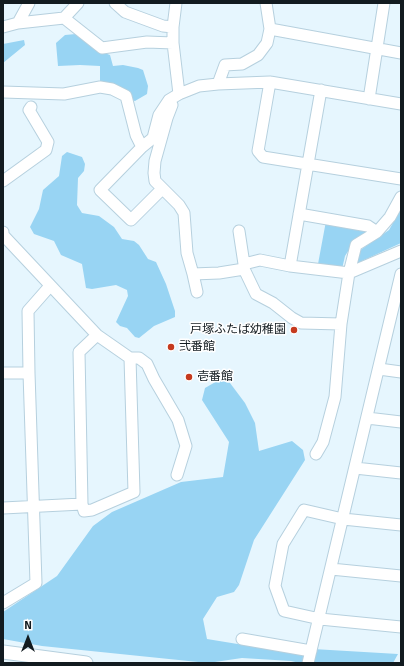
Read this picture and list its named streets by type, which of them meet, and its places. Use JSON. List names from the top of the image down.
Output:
{
  "places": ["戸塚ふたば幼稚園", "弐番館", "壱番館"],
  "north": "top"
}
